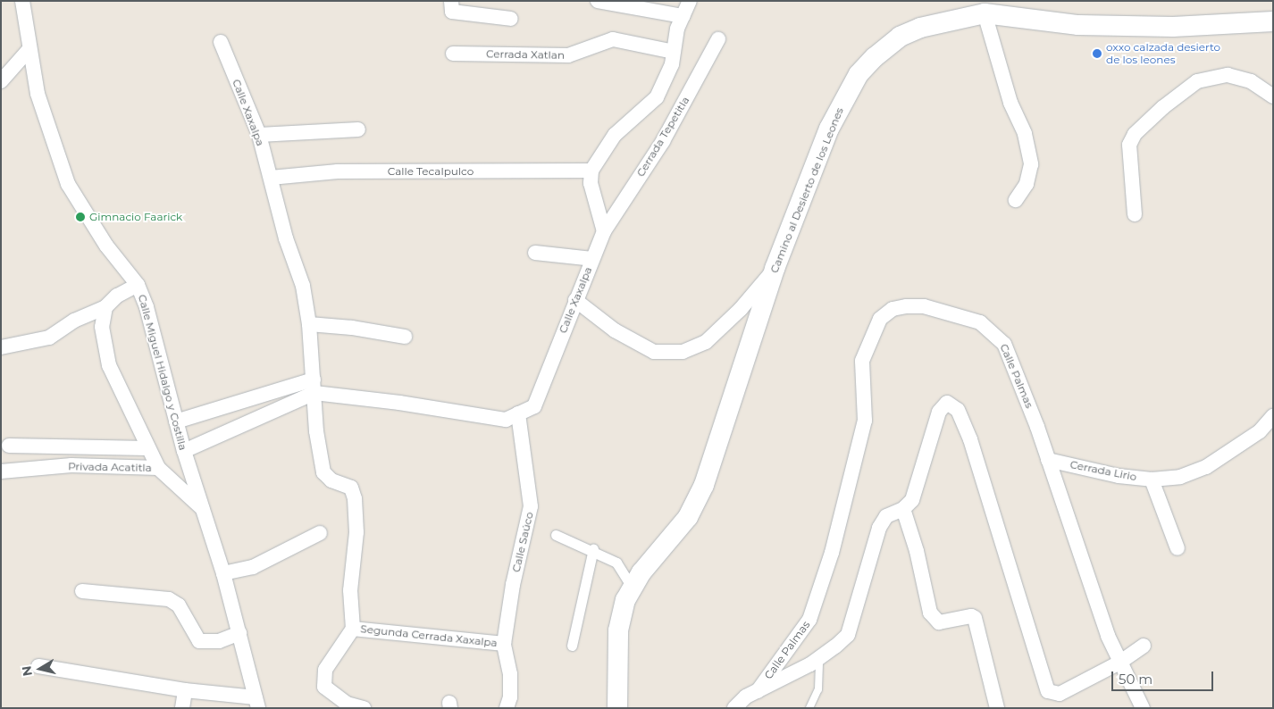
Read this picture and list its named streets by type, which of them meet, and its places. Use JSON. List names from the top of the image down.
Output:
{
  "streets": {
    "main road": ["Camino al Desierto de los Leones"],
    "street": [
      "Cerrada Xatlan",
      "Calle Xaxalpa",
      "Cerrada Tepetitla",
      "Calle Tecalpulco",
      "Calle Miguel Hidalgo y Costilla",
      "Calle Palmas",
      "Privada Acatitla",
      "Cerrada Lirio",
      "Calle Saúco",
      "Segunda Cerrada Xaxalpa"
    ]
  },
  "crossings": [
    ["Calle Xaxalpa", "Cerrada Tepetitla"],
    ["Calle Xaxalpa", "Calle Tecalpulco"],
    ["Calle Xaxalpa", "Calle Saúco"],
    ["Calle Xaxalpa", "Segunda Cerrada Xaxalpa"],
    ["Calle Miguel Hidalgo y Costilla", "Privada Acatitla"],
    ["Calle Palmas", "Cerrada Lirio"],
    ["Calle Saúco", "Segunda Cerrada Xaxalpa"]
  ],
  "places": ["oxxo calzada desierto de los leones", "Gimnacio Faarick"],
  "scale_bar": "50 m",
  "north": "left"
}
